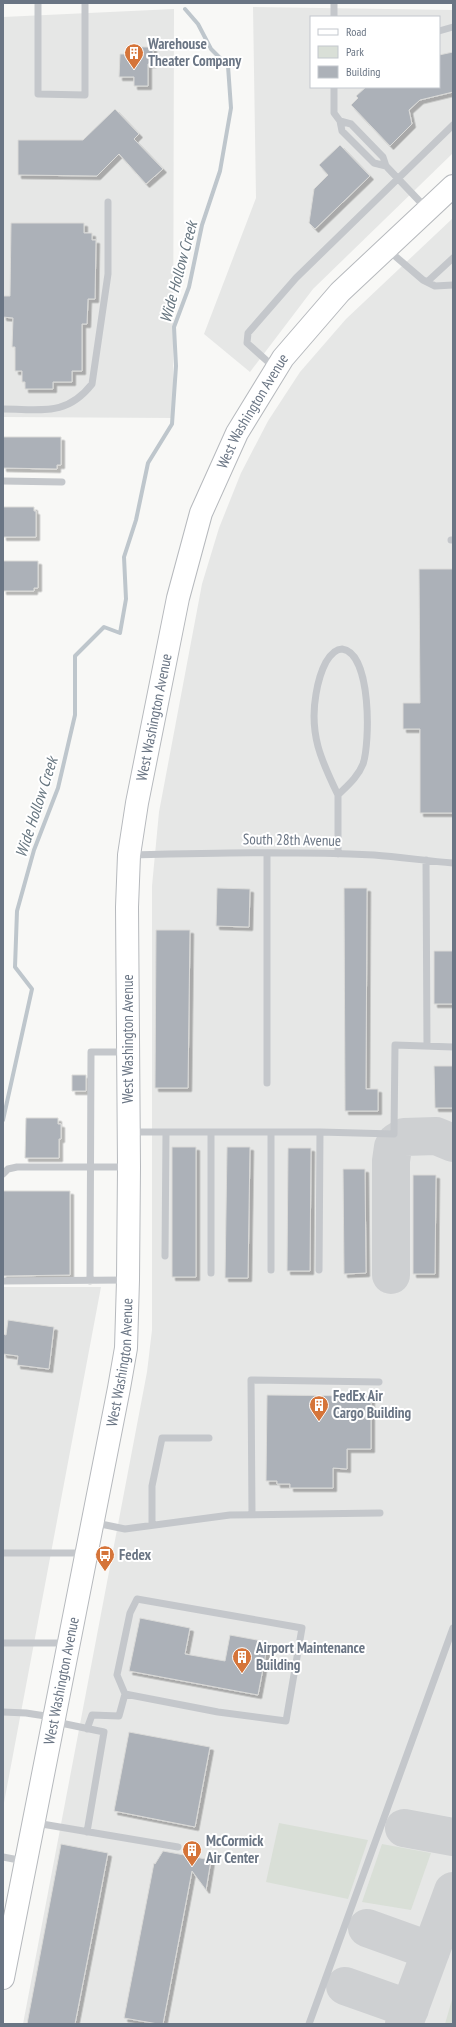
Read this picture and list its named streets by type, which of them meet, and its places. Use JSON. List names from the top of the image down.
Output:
{
  "streets": {
    "main road": ["West Washington Avenue"],
    "lane": ["South 28th Avenue"]
  },
  "crossings": [
    ["West Washington Avenue", "South 28th Avenue"]
  ],
  "water": ["Wide Hollow Creek"],
  "places": {
    "building": [
      "Warehouse Theater Company",
      "FedEx Air Cargo Building",
      "Airport Maintenance Building",
      "McCormick Air Center"
    ],
    "bus stop": ["Fedex"]
  },
  "legend": ["Road", "Park", "Building"]
}
